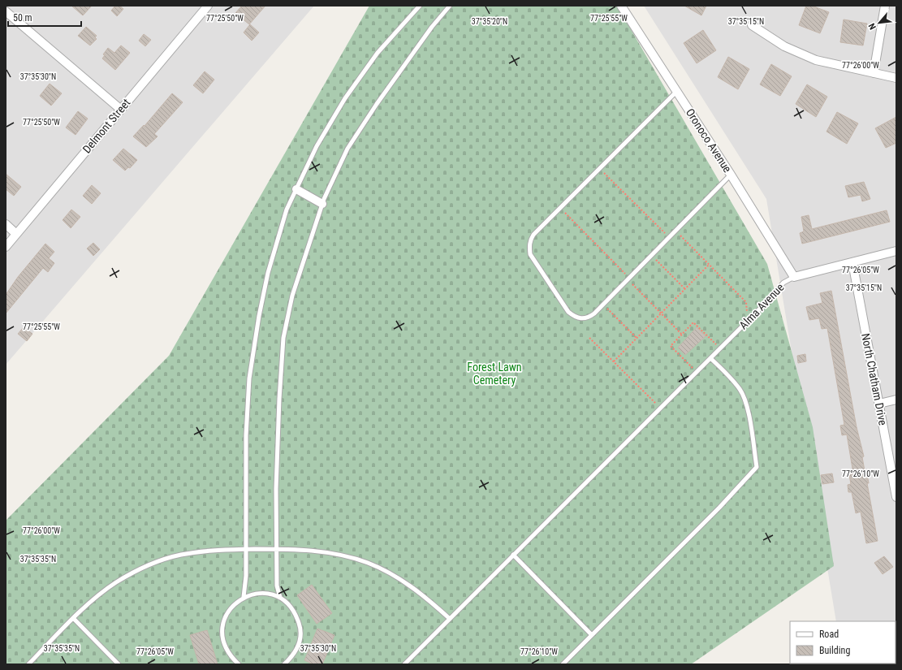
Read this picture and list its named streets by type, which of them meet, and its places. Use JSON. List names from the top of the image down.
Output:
{
  "streets": {
    "street": [
      "Delmont Street",
      "Oronoco Avenue",
      "Alma Avenue",
      "North Chatham Drive"
    ]
  },
  "crossings": [
    ["Oronoco Avenue", "Alma Avenue"],
    ["Alma Avenue", "North Chatham Drive"]
  ],
  "parks": ["Forest Lawn Cemetery"],
  "legend": ["Road", "Building"],
  "scale_bar": "50 m",
  "north": "bottom left",
  "coordinates": [
    "77°25'50\"W",
    "77°25'55\"W",
    "37°35'20\"N",
    "37°35'15\"N",
    "77°26'00\"W",
    "37°35'30\"N",
    "77°26'05\"W",
    "77°26'10\"W",
    "37°35'35\"N"
  ]
}
